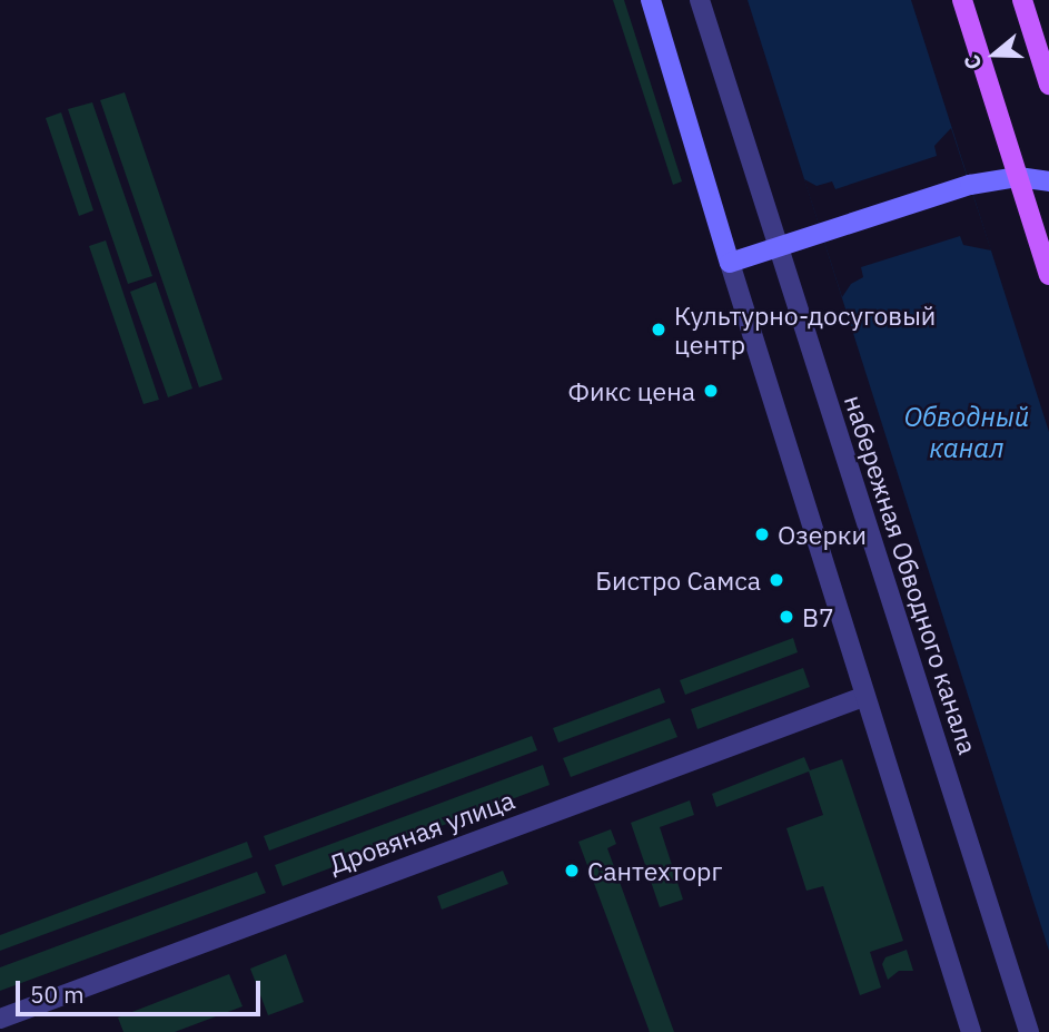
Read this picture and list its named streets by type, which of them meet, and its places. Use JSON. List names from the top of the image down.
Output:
{
  "streets": {
    "street": ["набережная Обводного канала", "Дровяная улица"]
  },
  "water": ["Обводный канал"],
  "places": [
    "Культурно-досуговый центр",
    "Фикс цена",
    "Озерки",
    "Бистро Самса",
    "В7",
    "Сантехторг"
  ],
  "scale_bar": "50 m",
  "north": "left"
}
